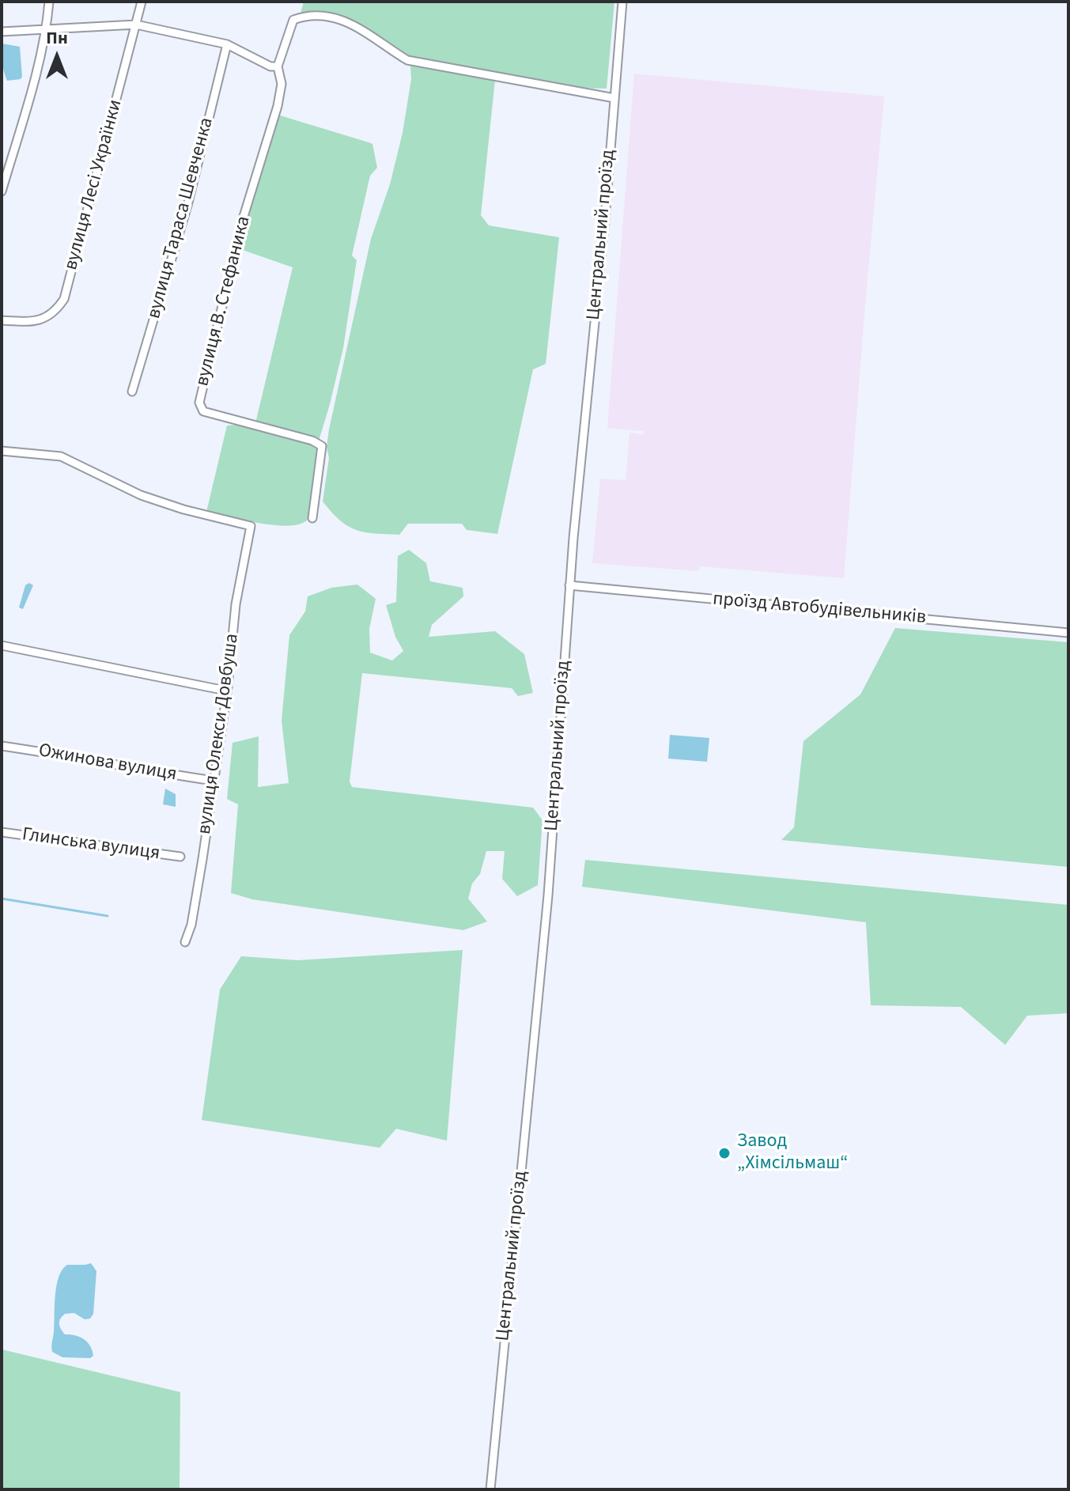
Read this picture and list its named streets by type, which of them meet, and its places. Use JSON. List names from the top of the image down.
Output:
{
  "streets": {
    "street": [
      "вулиця Лесі Українки",
      "вулиця Тараса Шевченка",
      "Центральний проїзд",
      "вулиця В. Стефаника",
      "проїзд Автобудівельників",
      "вулиця Олекси Довбуша",
      "Ожинова вулиця",
      "Глинська вулиця"
    ]
  },
  "crossings": [
    ["Центральний проїзд", "проїзд Автобудівельників"],
    ["вулиця Олекси Довбуша", "Ожинова вулиця"]
  ],
  "places": ["Завод „Хімсільмаш“"],
  "north": "top"
}
